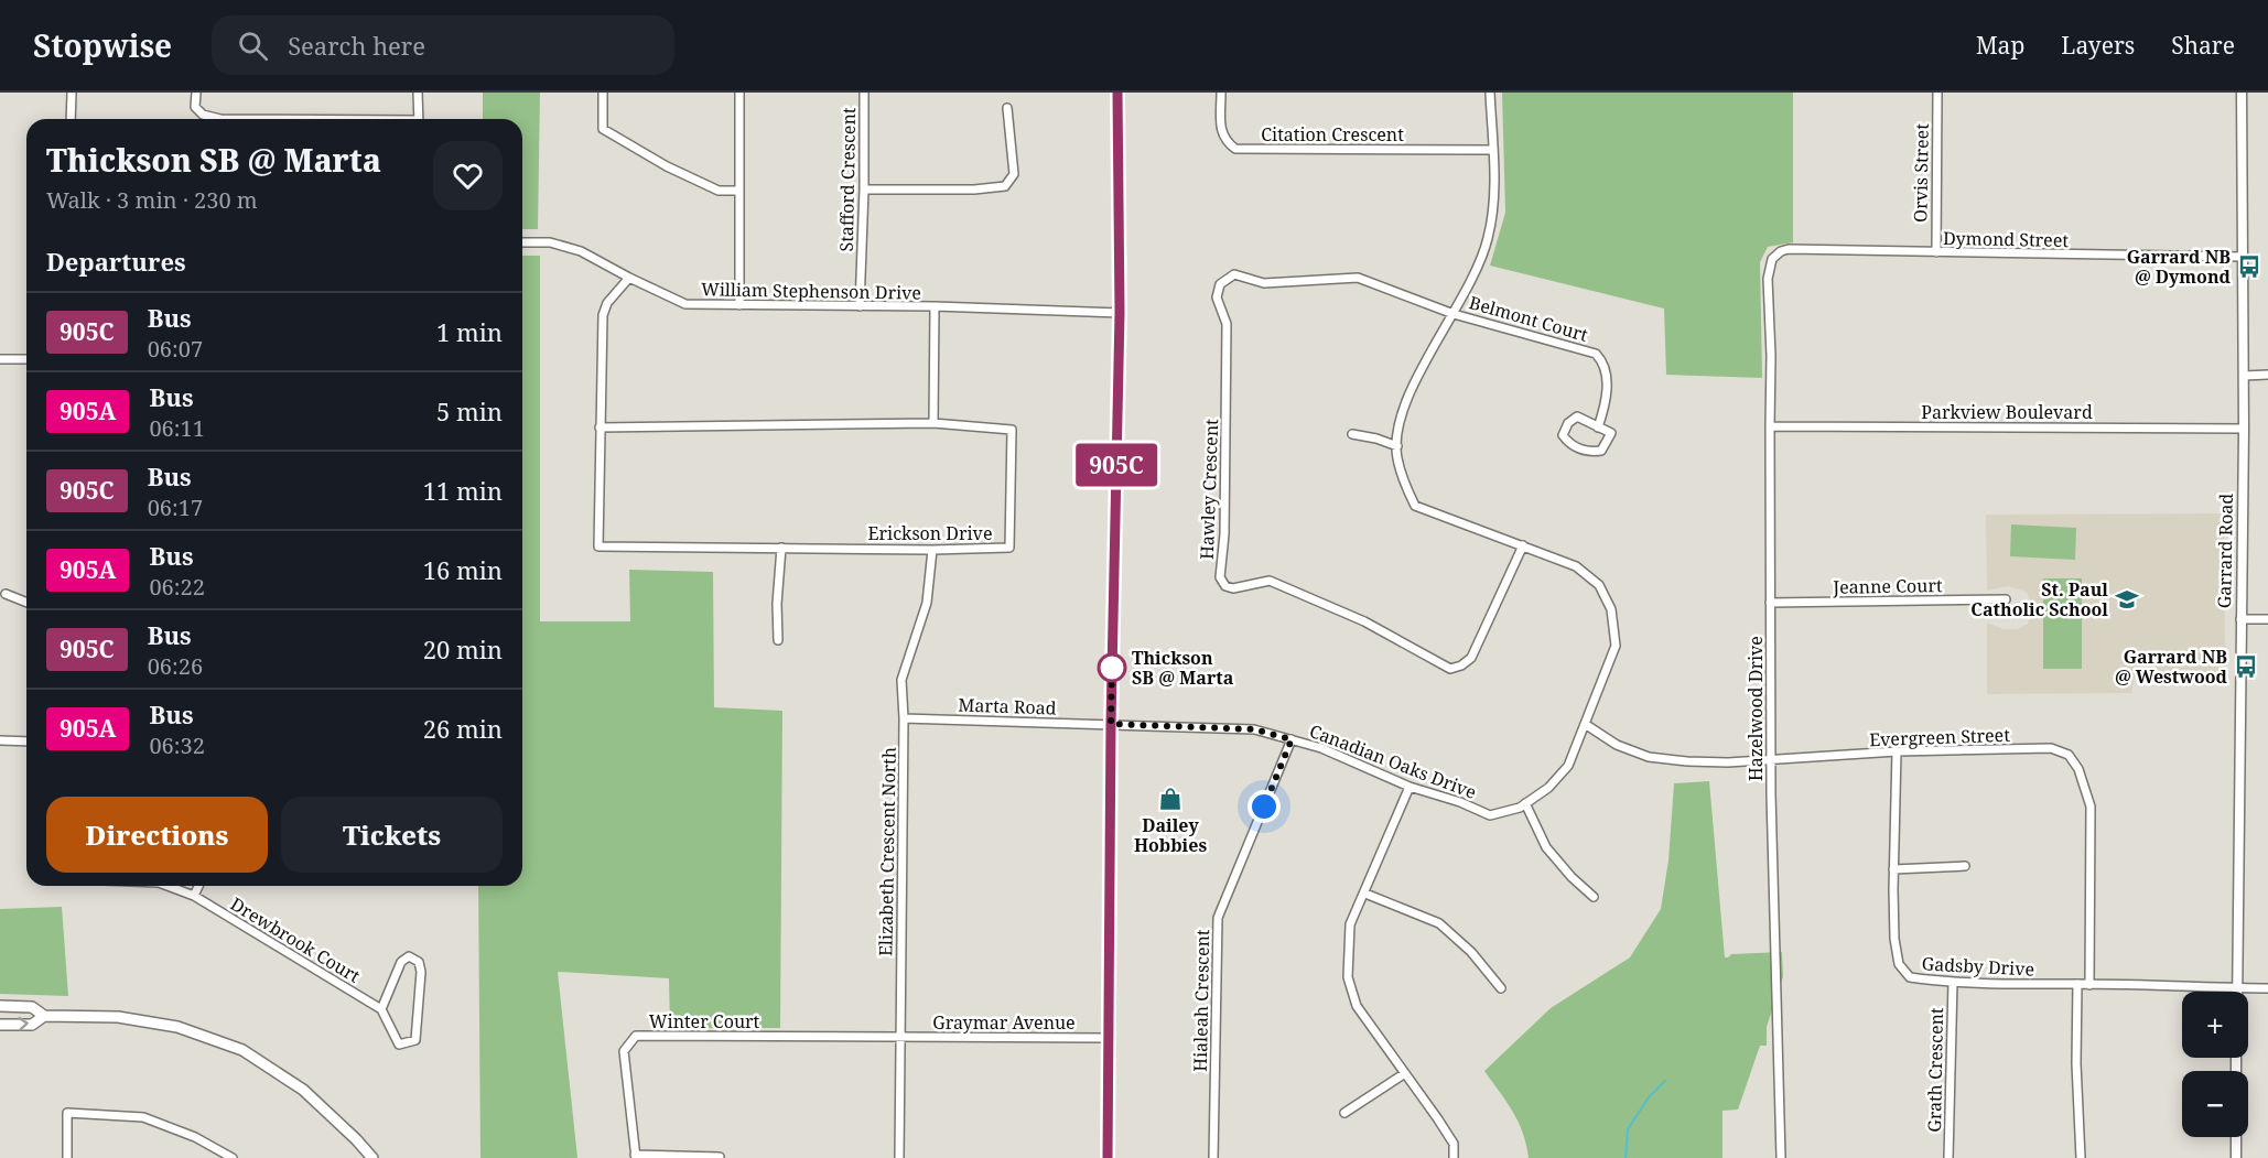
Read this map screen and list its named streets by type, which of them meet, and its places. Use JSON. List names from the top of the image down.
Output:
{
  "streets": {
    "street": [
      "Citation Crescent",
      "Orvis Street",
      "Stafford Crescent",
      "Dymond Street",
      "William Stephenson Drive",
      "Belmont Court",
      "Parkview Boulevard",
      "Hawley Crescent",
      "Erickson Drive",
      "Garrard Road",
      "Jeanne Court",
      "Marta Road",
      "Hazelwood Drive",
      "Evergreen Street",
      "Canadian Oaks Drive",
      "Elizabeth Crescent North",
      "Drewbrook Court",
      "Gadsby Drive",
      "Hialeah Crescent",
      "Winter Court",
      "Graymar Avenue",
      "Grath Crescent"
    ]
  },
  "crossings": [
    ["Citation Crescent", "Canadian Oaks Drive"],
    ["Orvis Street", "Dymond Street"],
    ["Stafford Crescent", "William Stephenson Drive"],
    ["Dymond Street", "Garrard Road"],
    ["Dymond Street", "Hazelwood Drive"],
    ["William Stephenson Drive", "Erickson Drive"],
    ["Belmont Court", "Hawley Crescent"],
    ["Belmont Court", "Canadian Oaks Drive"],
    ["Parkview Boulevard", "Garrard Road"],
    ["Parkview Boulevard", "Hazelwood Drive"],
    ["Hawley Crescent", "Canadian Oaks Drive"],
    ["Erickson Drive", "Elizabeth Crescent North"],
    ["Garrard Road", "Gadsby Drive"],
    ["Jeanne Court", "Hazelwood Drive"],
    ["Marta Road", "Canadian Oaks Drive"],
    ["Marta Road", "Elizabeth Crescent North"],
    ["Hazelwood Drive", "Evergreen Street"],
    ["Evergreen Street", "Canadian Oaks Drive"],
    ["Evergreen Street", "Gadsby Drive"],
    ["Canadian Oaks Drive", "Hialeah Crescent"],
    ["Elizabeth Crescent North", "Winter Court"],
    ["Elizabeth Crescent North", "Graymar Avenue"],
    ["Gadsby Drive", "Grath Crescent"],
    ["Winter Court", "Graymar Avenue"]
  ],
  "places": {
    "bus stop": ["Garrard NB @ Dymond", "Garrard NB @ Westwood"],
    "school or university": ["St. Paul Catholic School"],
    "other": ["Thickson SB @ Marta"],
    "shop": ["Dailey Hobbies"]
  },
  "lines": ["bus line 905C"],
  "page": {
    "header": "Stopwise",
    "search": "Search here",
    "nav": ["Map", "Layers", "Share"],
    "on_map": "905C",
    "heading": [
      ["Thickson SB @ Marta", "Walk · 3 min · 230 m"],
      "Departures"
    ],
    "list": [
      {
        "mark": "905C",
        "name": "Bus",
        "note": "06:07",
        "value": "1 min"
      },
      {
        "mark": "905A",
        "name": "Bus",
        "note": "06:11",
        "value": "5 min"
      },
      {
        "mark": "905C",
        "name": "Bus",
        "note": "06:17",
        "value": "11 min"
      },
      {
        "mark": "905A",
        "name": "Bus",
        "note": "06:22",
        "value": "16 min"
      },
      {
        "mark": "905C",
        "name": "Bus",
        "note": "06:26",
        "value": "20 min"
      },
      {
        "mark": "905A",
        "name": "Bus",
        "note": "06:32",
        "value": "26 min"
      }
    ],
    "buttons": ["Directions", "Tickets"],
    "map_buttons": ["+", "−"]
  }
}
